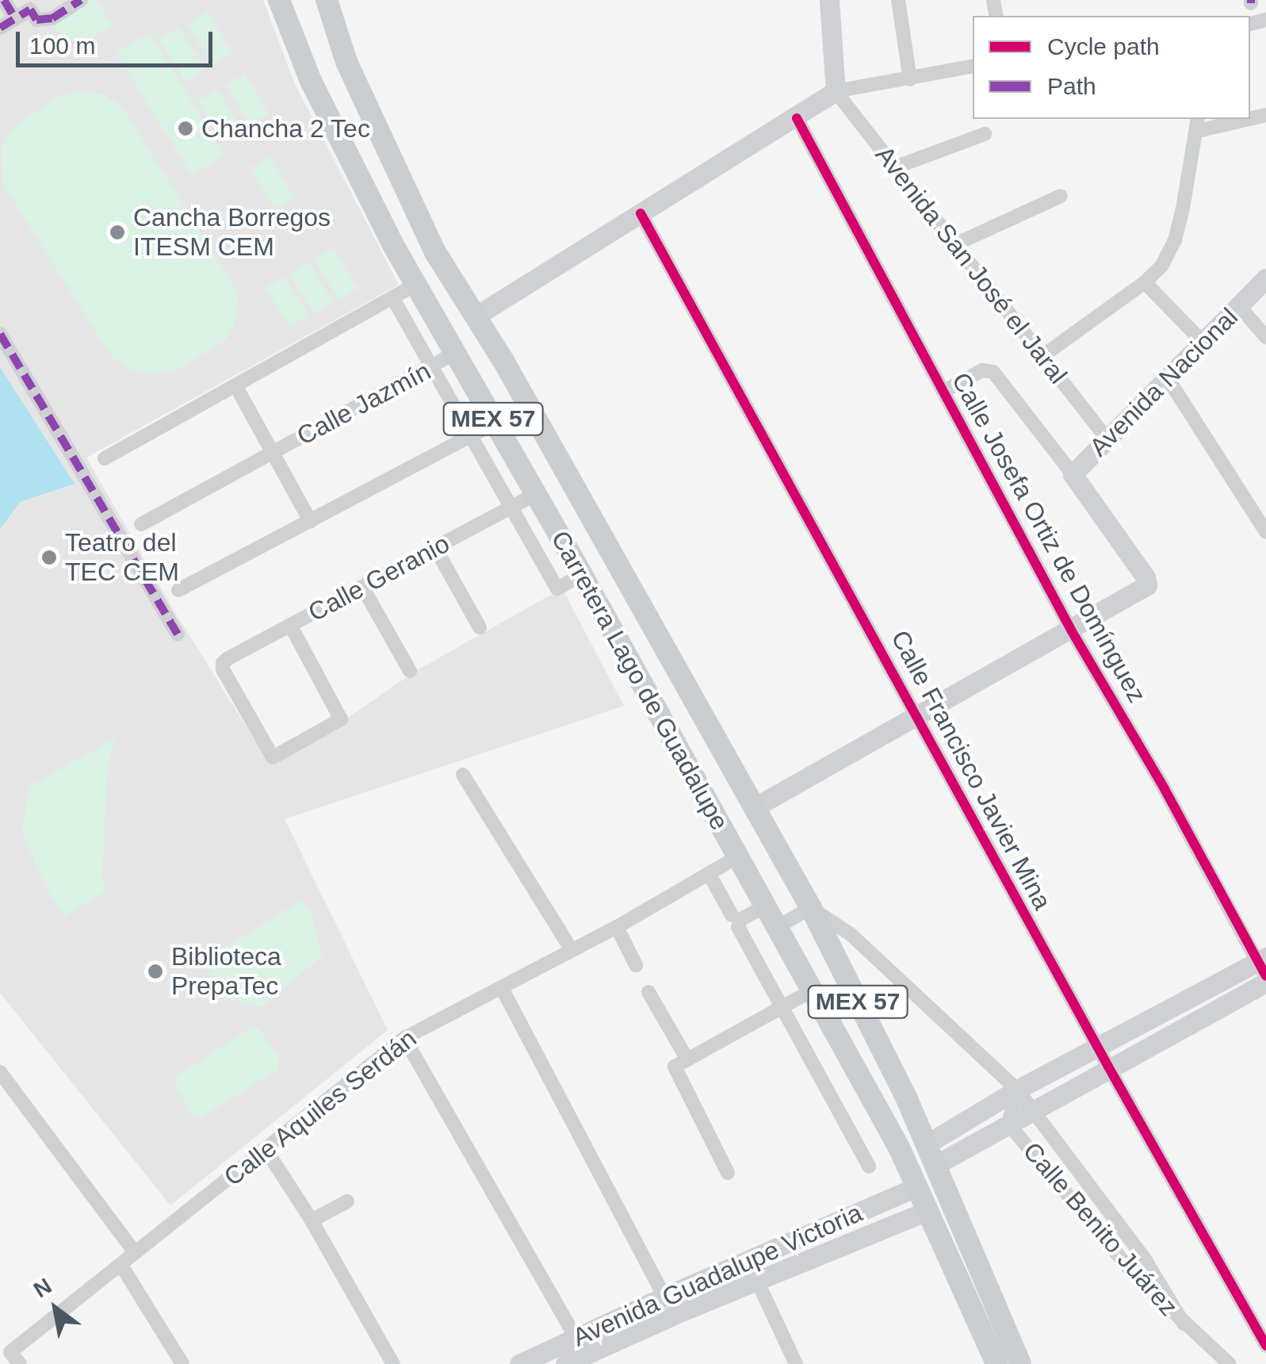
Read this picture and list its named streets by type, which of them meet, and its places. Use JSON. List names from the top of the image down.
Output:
{
  "streets": {
    "main road": ["MEX 57", "Carretera Lago de Guadalupe"],
    "street": [
      "Avenida San José el Jaral",
      "Avenida Nacional",
      "Calle Jazmín",
      "Calle Josefa Ortiz de Domínguez",
      "Calle Geranio",
      "Calle Francisco Javier Mina",
      "Calle Aquiles Serdán",
      "Calle Benito Juárez",
      "Avenida Guadalupe Victoria"
    ]
  },
  "crossings": [
    ["Avenida San José el Jaral", "Avenida Nacional"],
    ["Avenida Nacional", "Calle Josefa Ortiz de Domínguez"],
    ["Avenida Nacional", "Carretera Lago de Guadalupe"],
    ["Avenida Nacional", "Calle Francisco Javier Mina"],
    ["Calle Jazmín", "Carretera Lago de Guadalupe"],
    ["Calle Geranio", "Carretera Lago de Guadalupe"],
    ["Carretera Lago de Guadalupe", "Calle Aquiles Serdán"],
    ["Carretera Lago de Guadalupe", "Avenida Guadalupe Victoria"]
  ],
  "places": [
    "Chancha 2 Tec",
    "Cancha Borregos ITESM CEM",
    "Teatro del TEC CEM",
    "Biblioteca PrepaTec"
  ],
  "legend": ["Cycle path", "Path"],
  "scale_bar": "100 m",
  "north": "top left"
}
